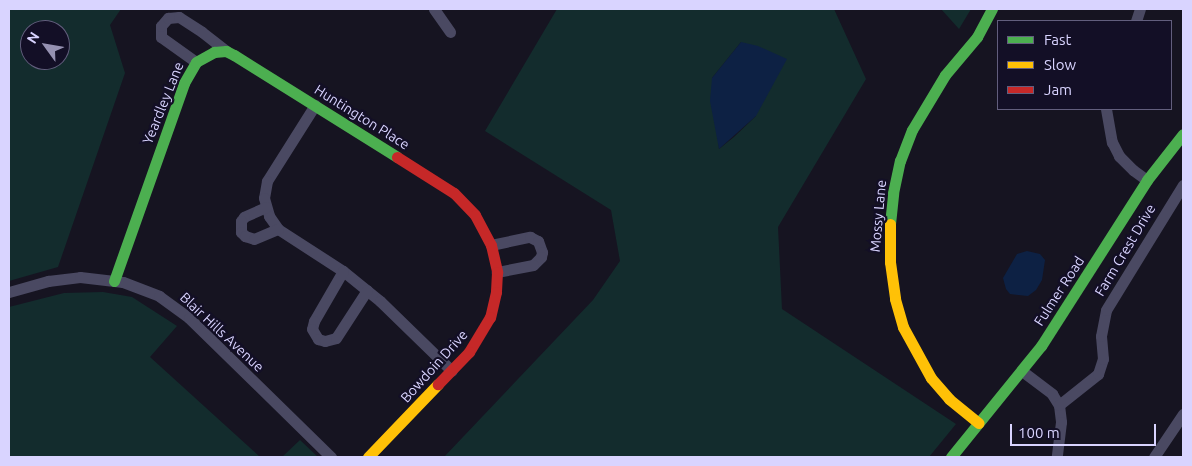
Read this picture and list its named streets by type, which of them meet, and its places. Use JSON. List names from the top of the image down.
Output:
{
  "streets": {
    "street": [
      "Yeardley Lane",
      "Huntington Place",
      "Mossy Lane",
      "Farm Crest Drive",
      "Fulmer Road",
      "Blair Hills Avenue",
      "Bowdoin Drive"
    ]
  },
  "crossings": [
    ["Yeardley Lane", "Huntington Place"],
    ["Yeardley Lane", "Blair Hills Avenue"],
    ["Huntington Place", "Bowdoin Drive"],
    ["Mossy Lane", "Fulmer Road"]
  ],
  "legend": ["Fast", "Slow", "Jam"],
  "scale_bar": "100 m",
  "north": "top left"
}
